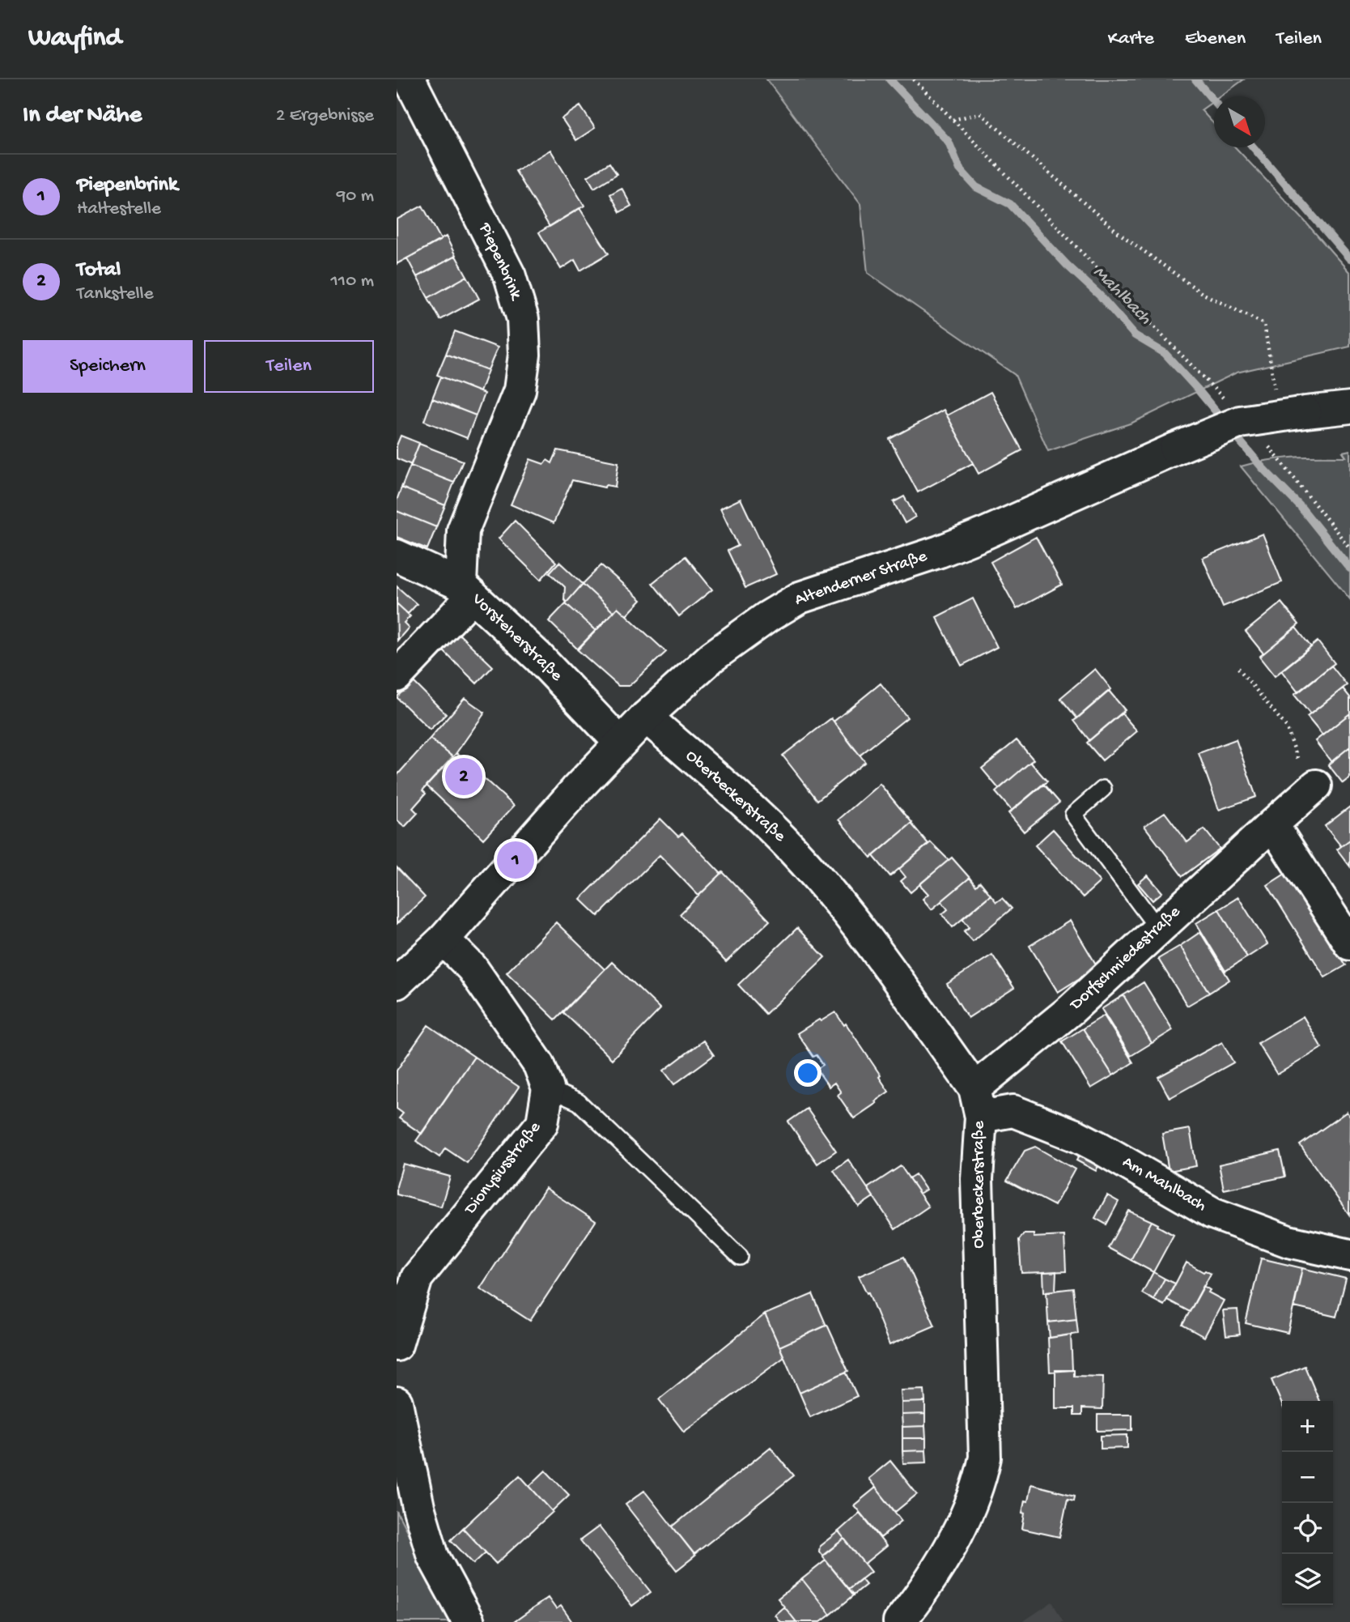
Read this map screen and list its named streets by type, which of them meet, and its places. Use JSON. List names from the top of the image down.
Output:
{
  "streets": {
    "street": [
      "Piepenbrink",
      "Altenderner Straße",
      "Vorsteherstraße",
      "Oberbeckerstraße",
      "Dorfschmiedestraße",
      "Dionysiusstraße",
      "Am Mahlbach"
    ]
  },
  "crossings": [
    ["Piepenbrink", "Vorsteherstraße"],
    ["Altenderner Straße", "Vorsteherstraße"],
    ["Altenderner Straße", "Oberbeckerstraße"],
    ["Oberbeckerstraße", "Dorfschmiedestraße"],
    ["Oberbeckerstraße", "Am Mahlbach"],
    ["Dorfschmiedestraße", "Am Mahlbach"]
  ],
  "water": ["Mahlbach"],
  "north": "bottom right",
  "page": {
    "header": "Wayfind",
    "nav": ["Karte", "Ebenen", "Teilen"],
    "heading": ["In der Nähe", "2 Ergebnisse"],
    "list": [
      {
        "mark": "1",
        "name": "Piepenbrink",
        "note": "Haltestelle",
        "value": "90 m"
      },
      {
        "mark": "2",
        "name": "Total",
        "note": "Tankstelle",
        "value": "110 m"
      }
    ],
    "buttons": ["Speichern", "Teilen"],
    "pins": ["2", "1"],
    "map_buttons": ["+", "−"]
  }
}
